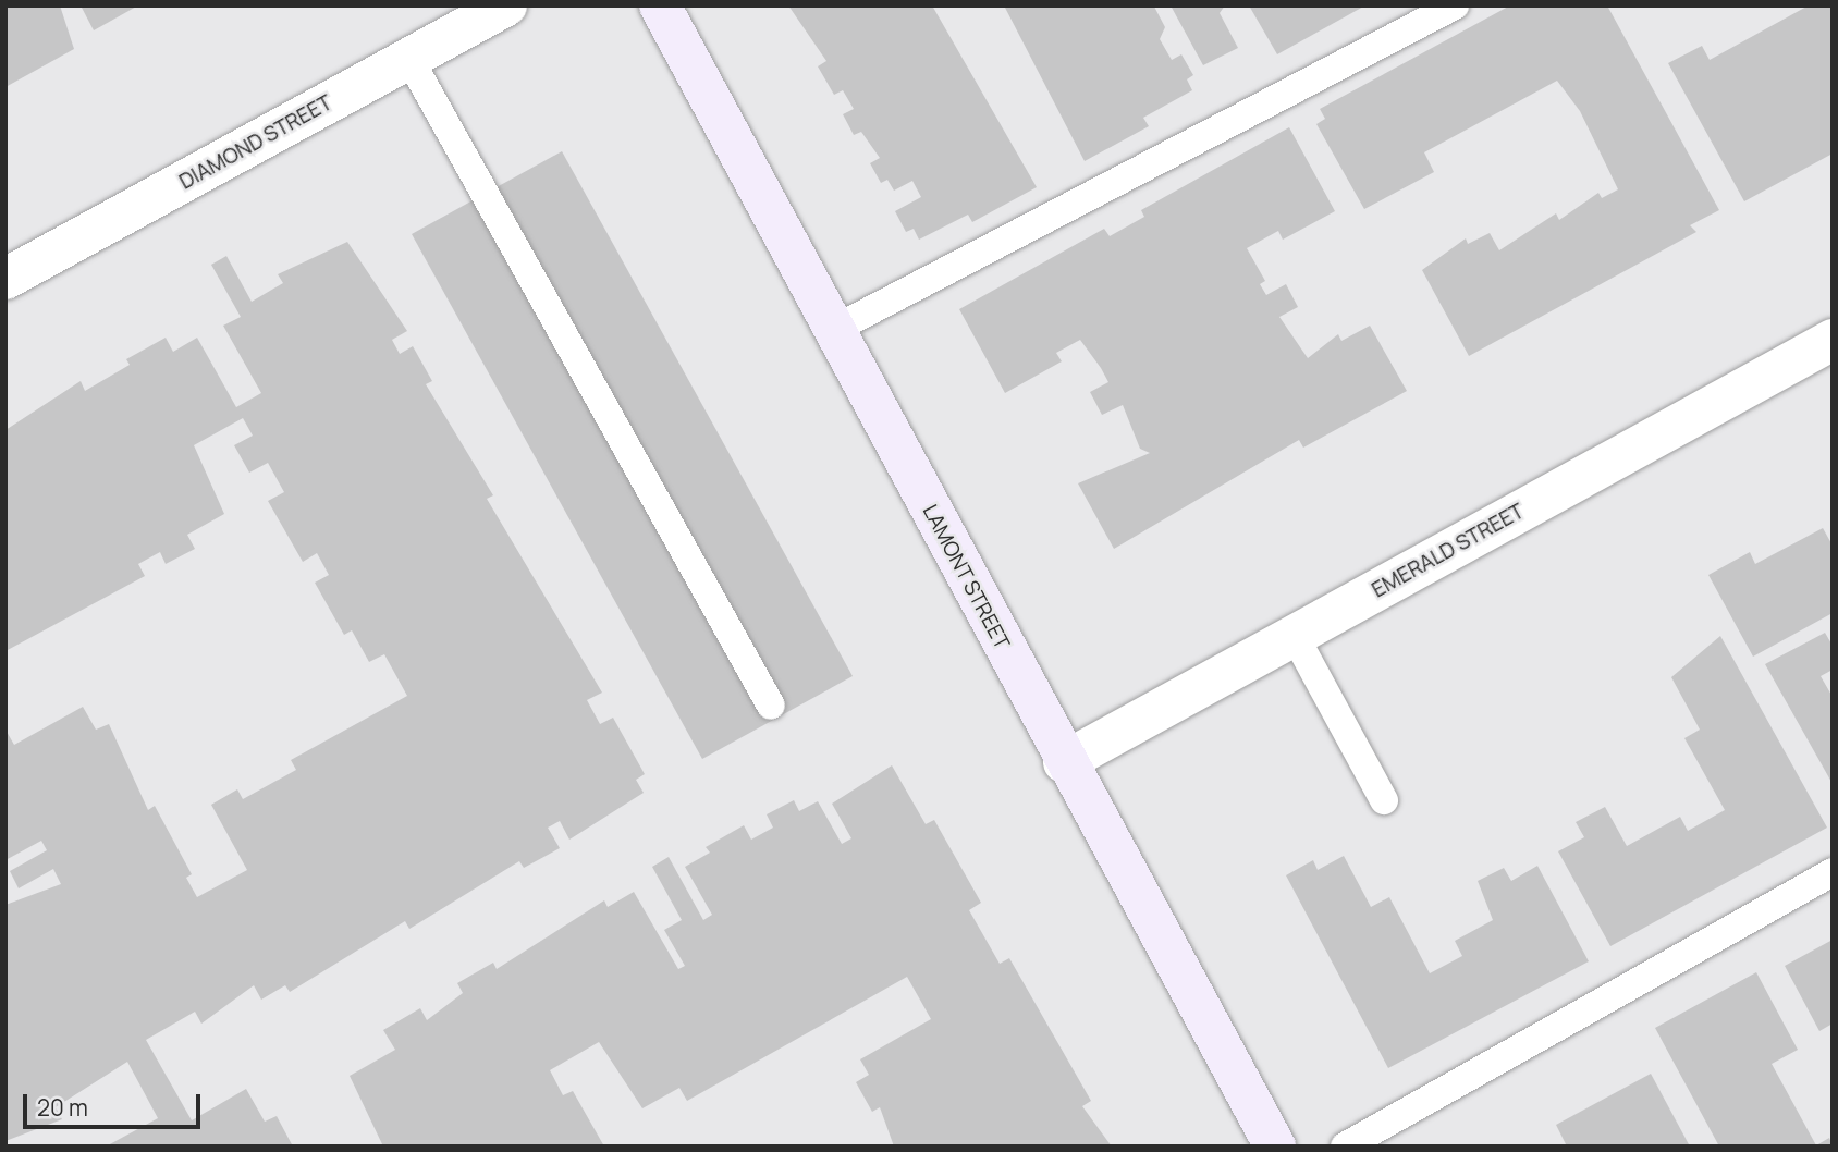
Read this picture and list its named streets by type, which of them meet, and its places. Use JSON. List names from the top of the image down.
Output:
{
  "streets": {
    "street": ["DIAMOND STREET", "EMERALD STREET", "LAMONT STREET"]
  },
  "crossings": [
    ["EMERALD STREET", "LAMONT STREET"]
  ],
  "scale_bar": "20 m"
}
